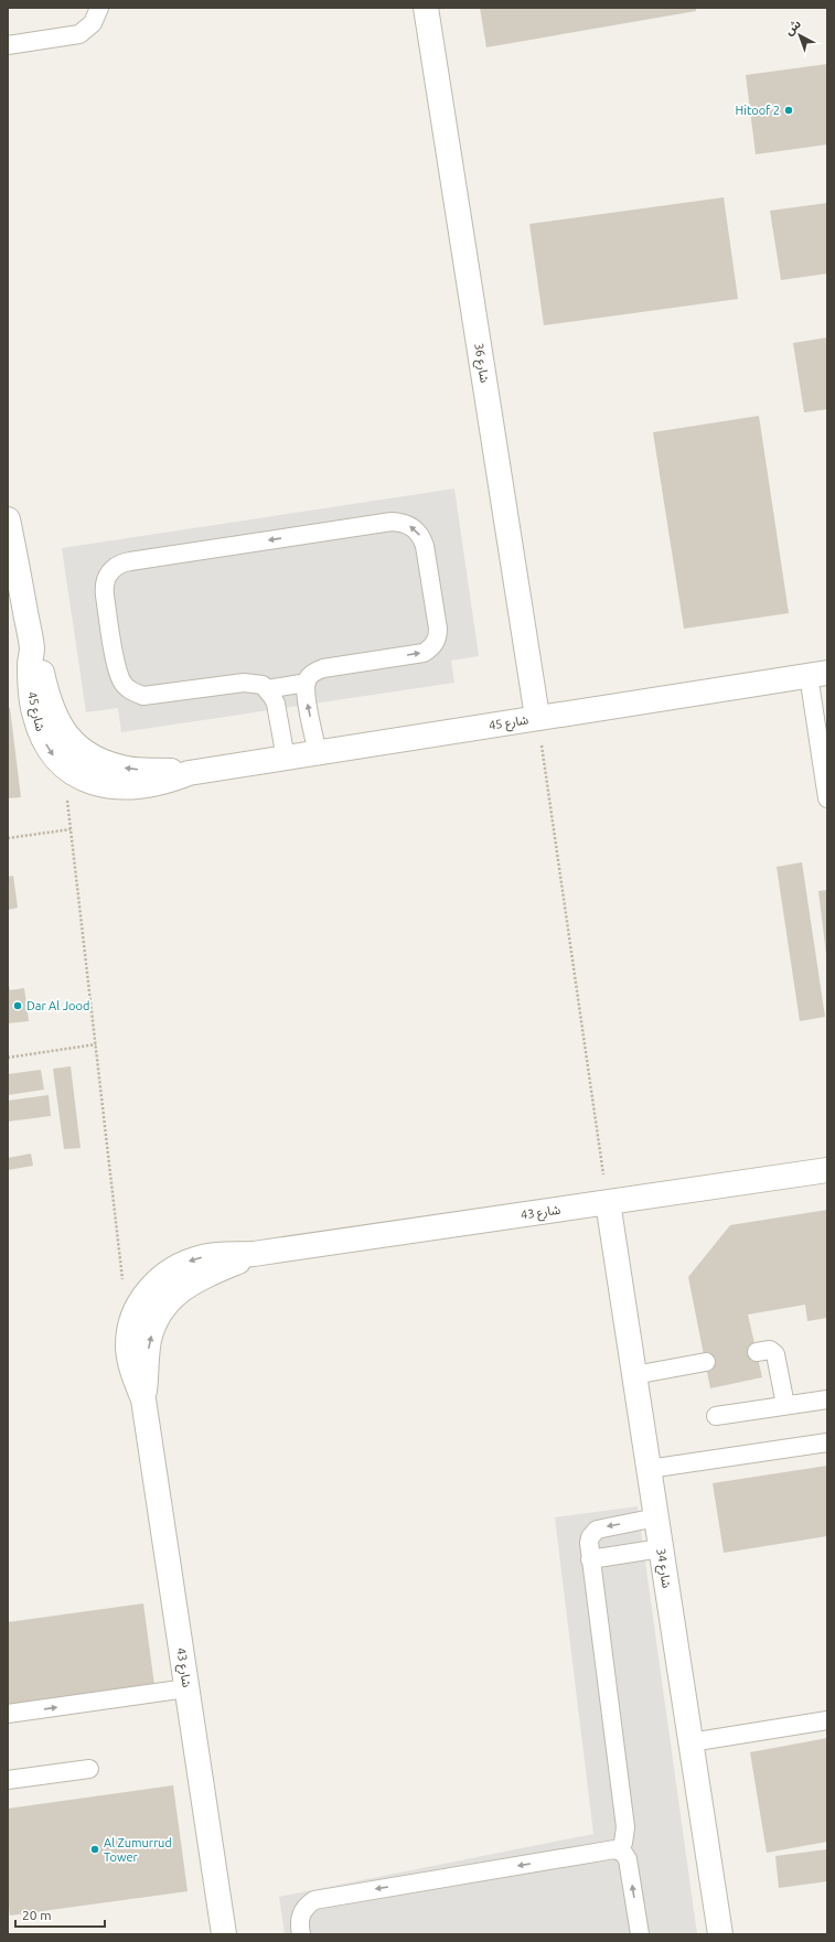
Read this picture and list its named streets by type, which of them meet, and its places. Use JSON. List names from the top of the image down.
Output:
{
  "streets": {
    "street": [
      "شارع 36",
      "شارع 45",
      "شارع 43",
      "شارع 34"
    ]
  },
  "crossings": [
    ["شارع 36", "شارع 45"],
    ["شارع 43", "شارع 34"]
  ],
  "places": ["Hitoof 2", "Dar Al Jood", "Al Zumurrud Tower"],
  "scale_bar": "20 m",
  "north": "top left"
}
